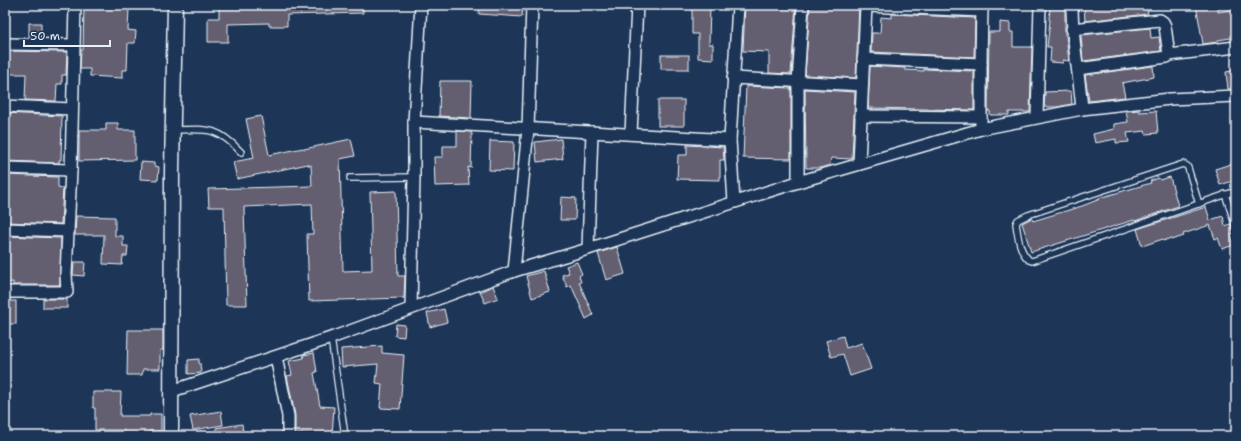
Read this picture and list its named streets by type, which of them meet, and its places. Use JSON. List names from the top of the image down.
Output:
{
  "scale_bar": "50 m"
}
